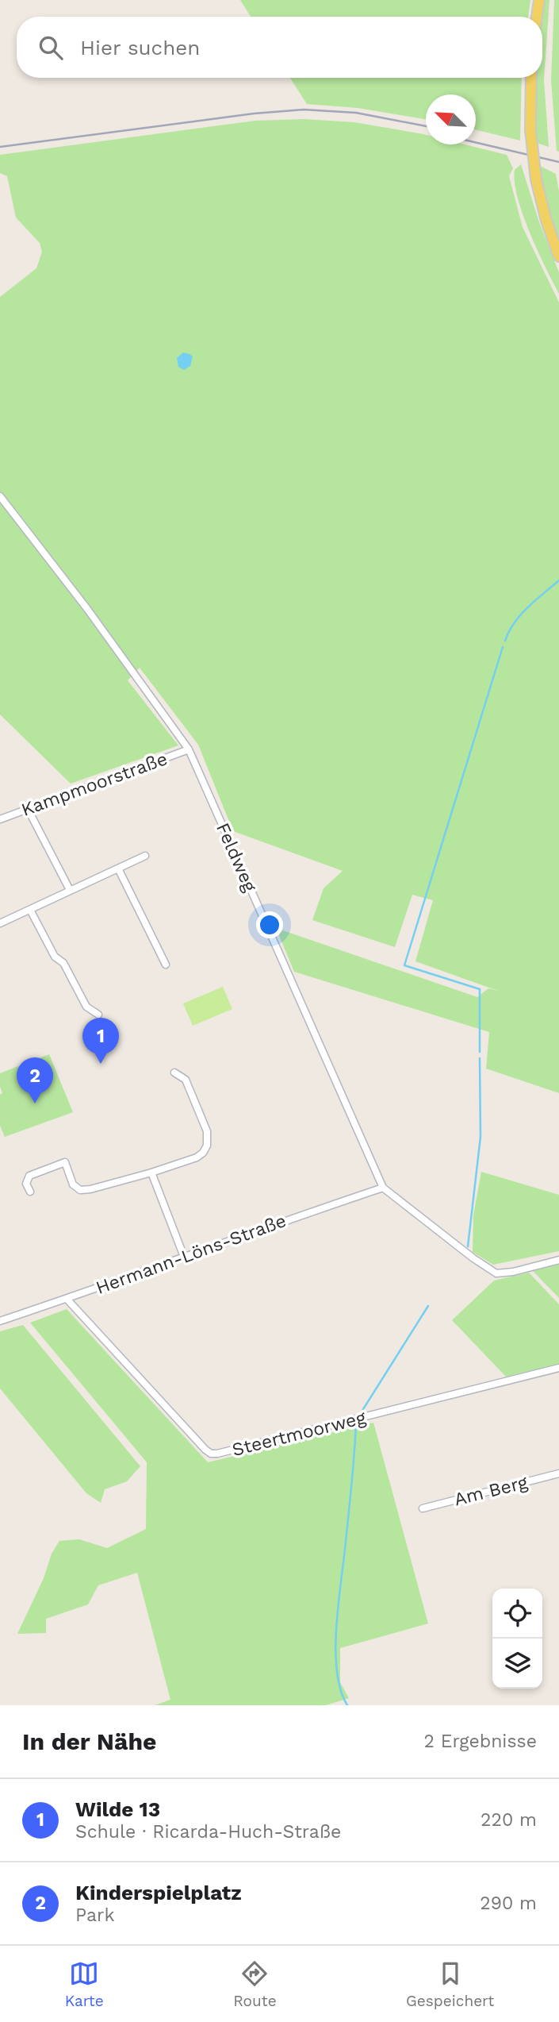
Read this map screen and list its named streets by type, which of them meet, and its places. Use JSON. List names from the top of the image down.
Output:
{
  "streets": {
    "street": [
      "Kampmoorstraße",
      "Feldweg",
      "Hermann-Löns-Straße",
      "Steertmoorweg",
      "Am Berg"
    ]
  },
  "crossings": [
    ["Kampmoorstraße", "Feldweg"],
    ["Feldweg", "Hermann-Löns-Straße"],
    ["Hermann-Löns-Straße", "Steertmoorweg"]
  ],
  "north": "top left",
  "page": {
    "search": "Hier suchen",
    "pins": ["1", "2"],
    "heading": ["In der Nähe", "2 Ergebnisse"],
    "list": [
      {
        "mark": "1",
        "name": "Wilde 13",
        "note": "Schule · Ricarda-Huch-Straße",
        "value": "220 m"
      },
      {
        "mark": "2",
        "name": "Kinderspielplatz",
        "note": "Park",
        "value": "290 m"
      }
    ],
    "nav": ["Karte", "Route", "Gespeichert"]
  }
}
